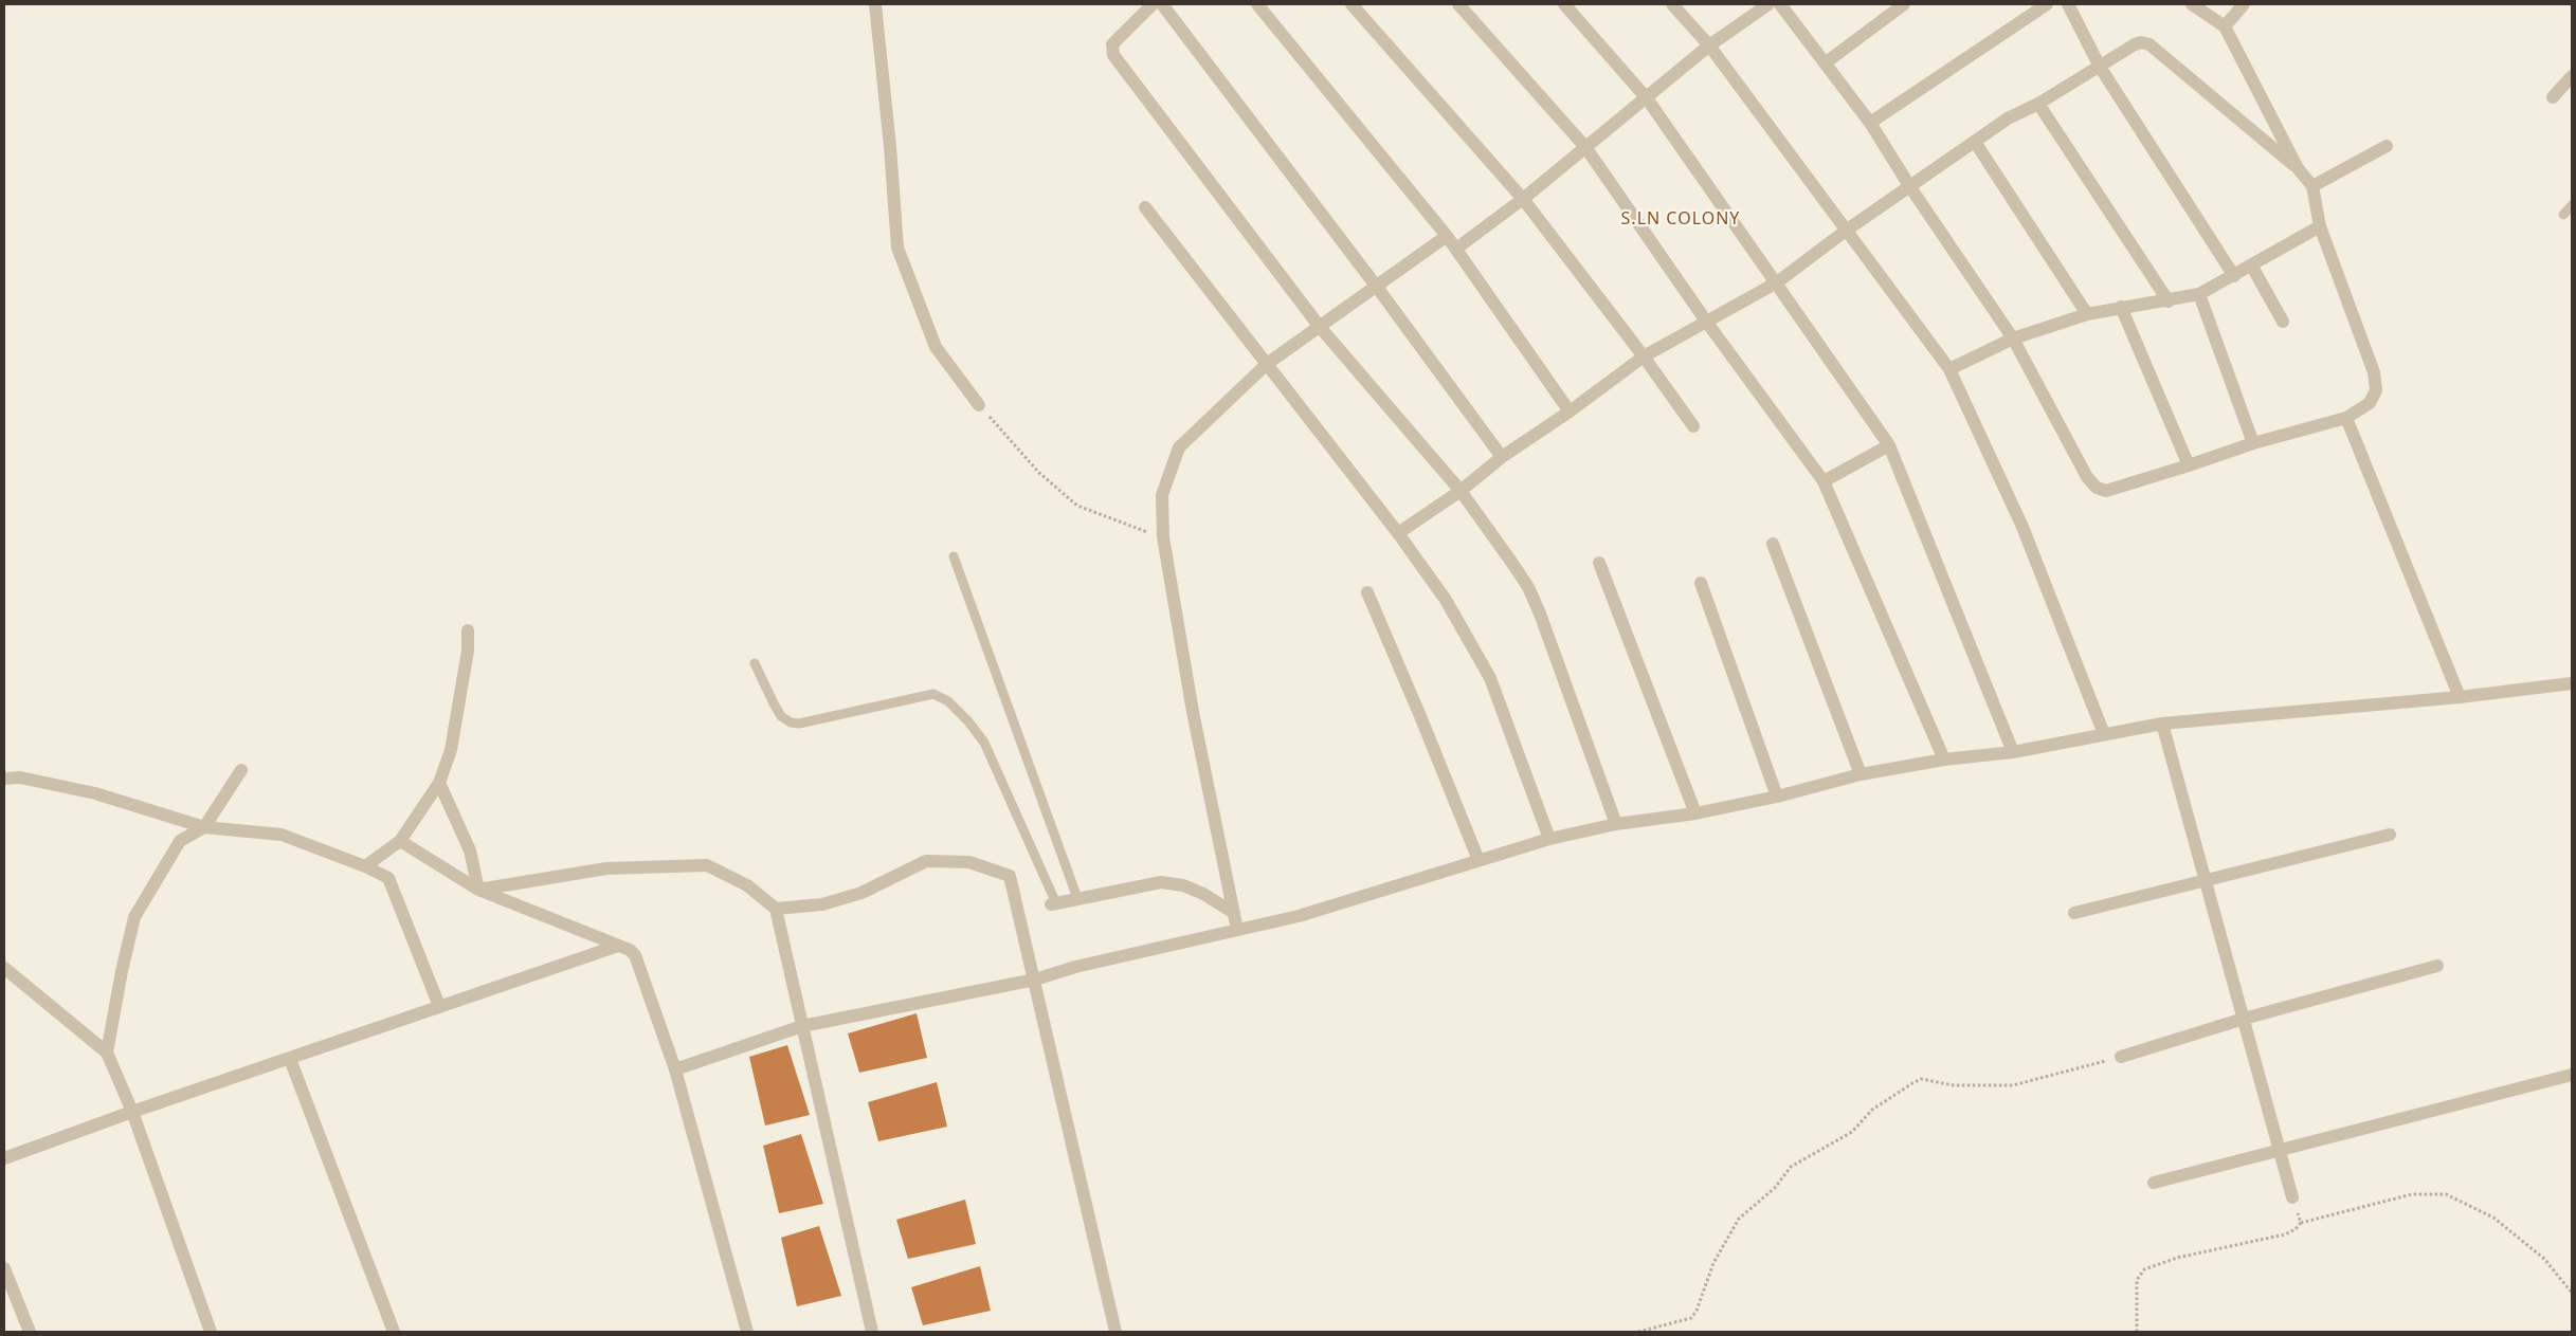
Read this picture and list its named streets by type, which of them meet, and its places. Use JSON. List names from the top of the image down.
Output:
{
  "districts": ["S.LN COLONY"]
}
